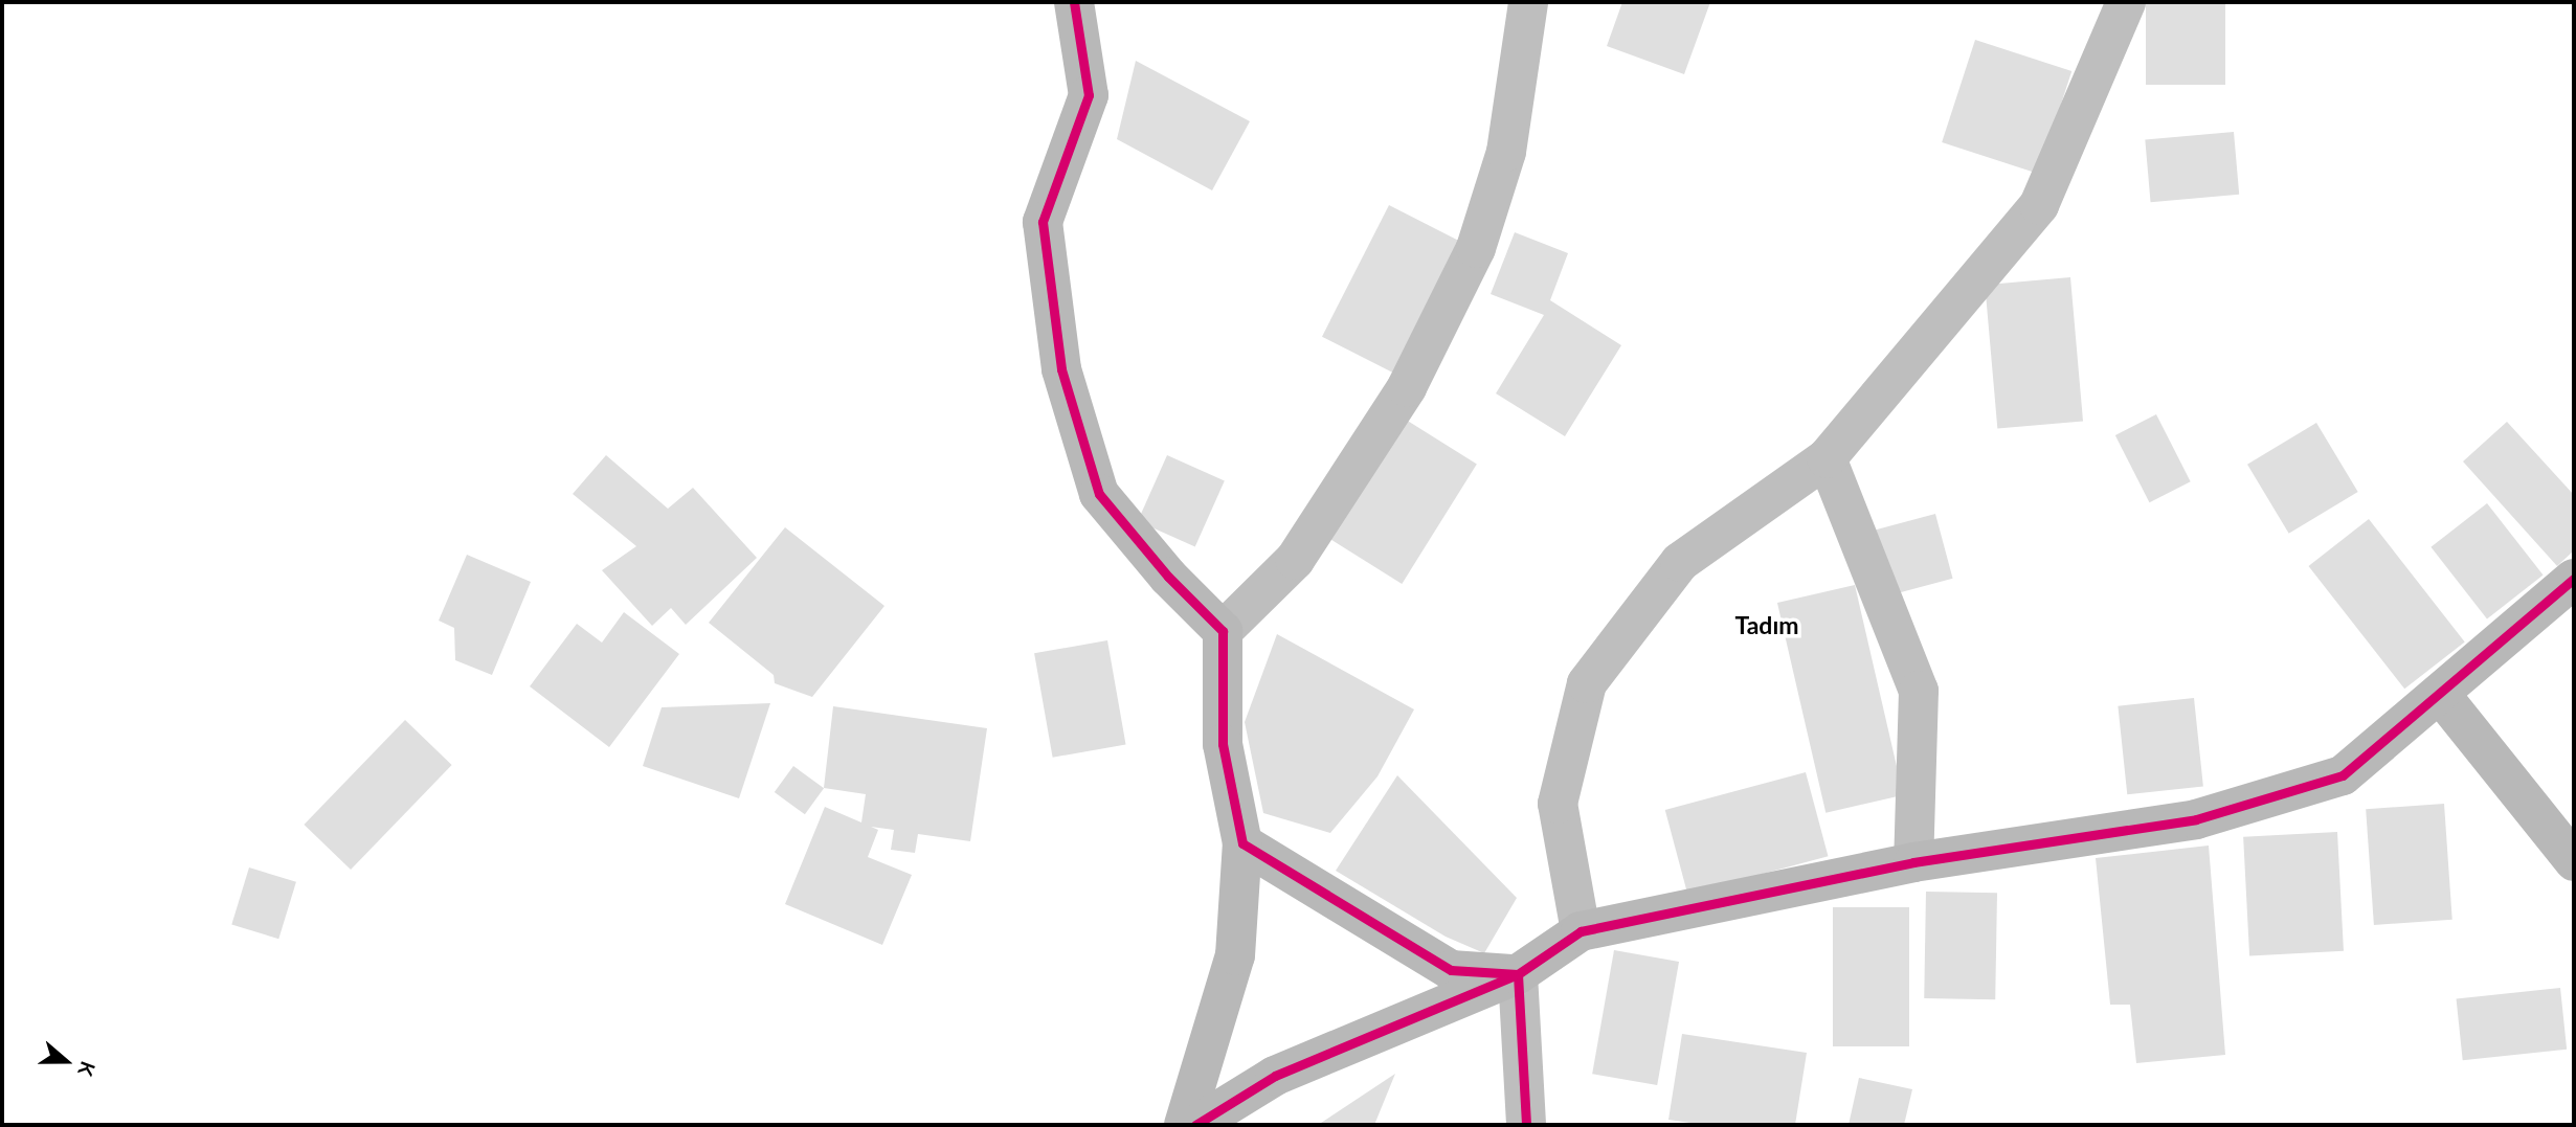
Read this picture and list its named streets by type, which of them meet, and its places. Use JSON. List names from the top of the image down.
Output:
{
  "districts": ["Tadım"],
  "north": "right"
}
